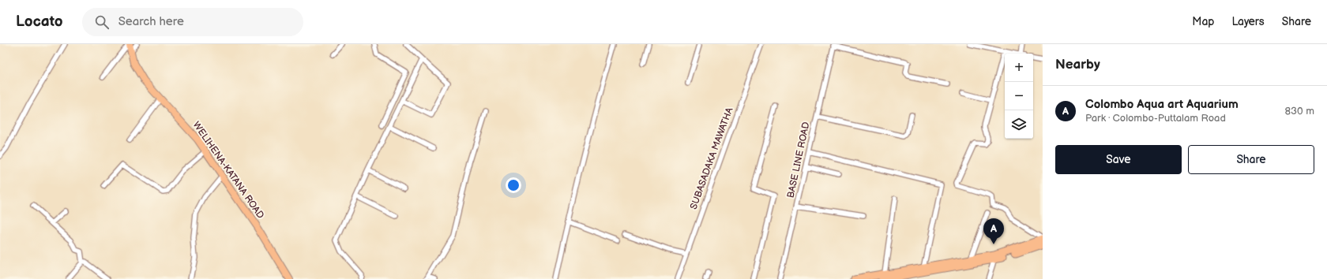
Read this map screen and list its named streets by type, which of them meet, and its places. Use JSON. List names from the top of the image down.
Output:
{
  "streets": {
    "main road": ["WELIHENA-KATANA ROAD"],
    "street": ["SUBASADAKA MAWATHA", "BASE LINE ROAD"]
  },
  "page": {
    "header": "Locato",
    "search": "Search here",
    "nav": ["Map", "Layers", "Share"],
    "heading": "Nearby",
    "map_buttons": ["+", "−"],
    "list": [
      {
        "mark": "A",
        "name": "Colombo Aqua art Aquarium",
        "note": "Park · Colombo-Puttalam Road",
        "value": "830 m"
      }
    ],
    "buttons": ["Save", "Share"],
    "pins": "A"
  }
}
